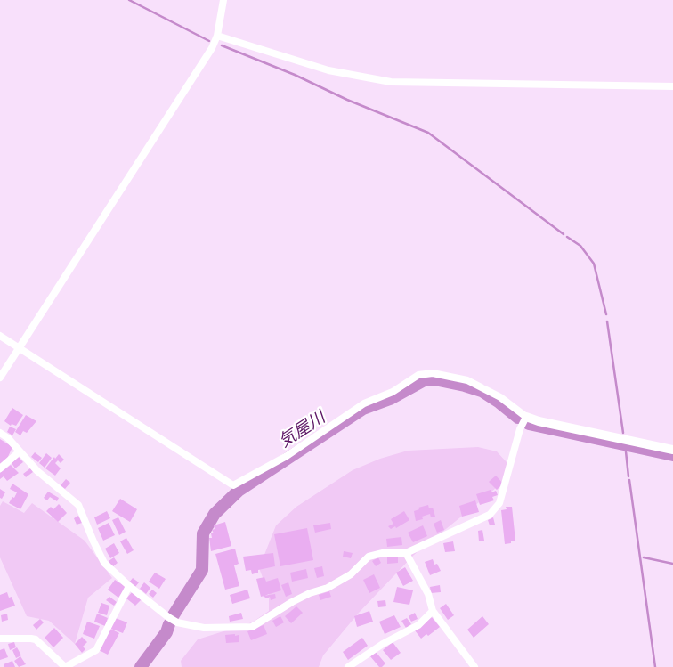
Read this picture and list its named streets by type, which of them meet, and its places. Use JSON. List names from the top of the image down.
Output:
{
  "water": ["気屋川"]
}
